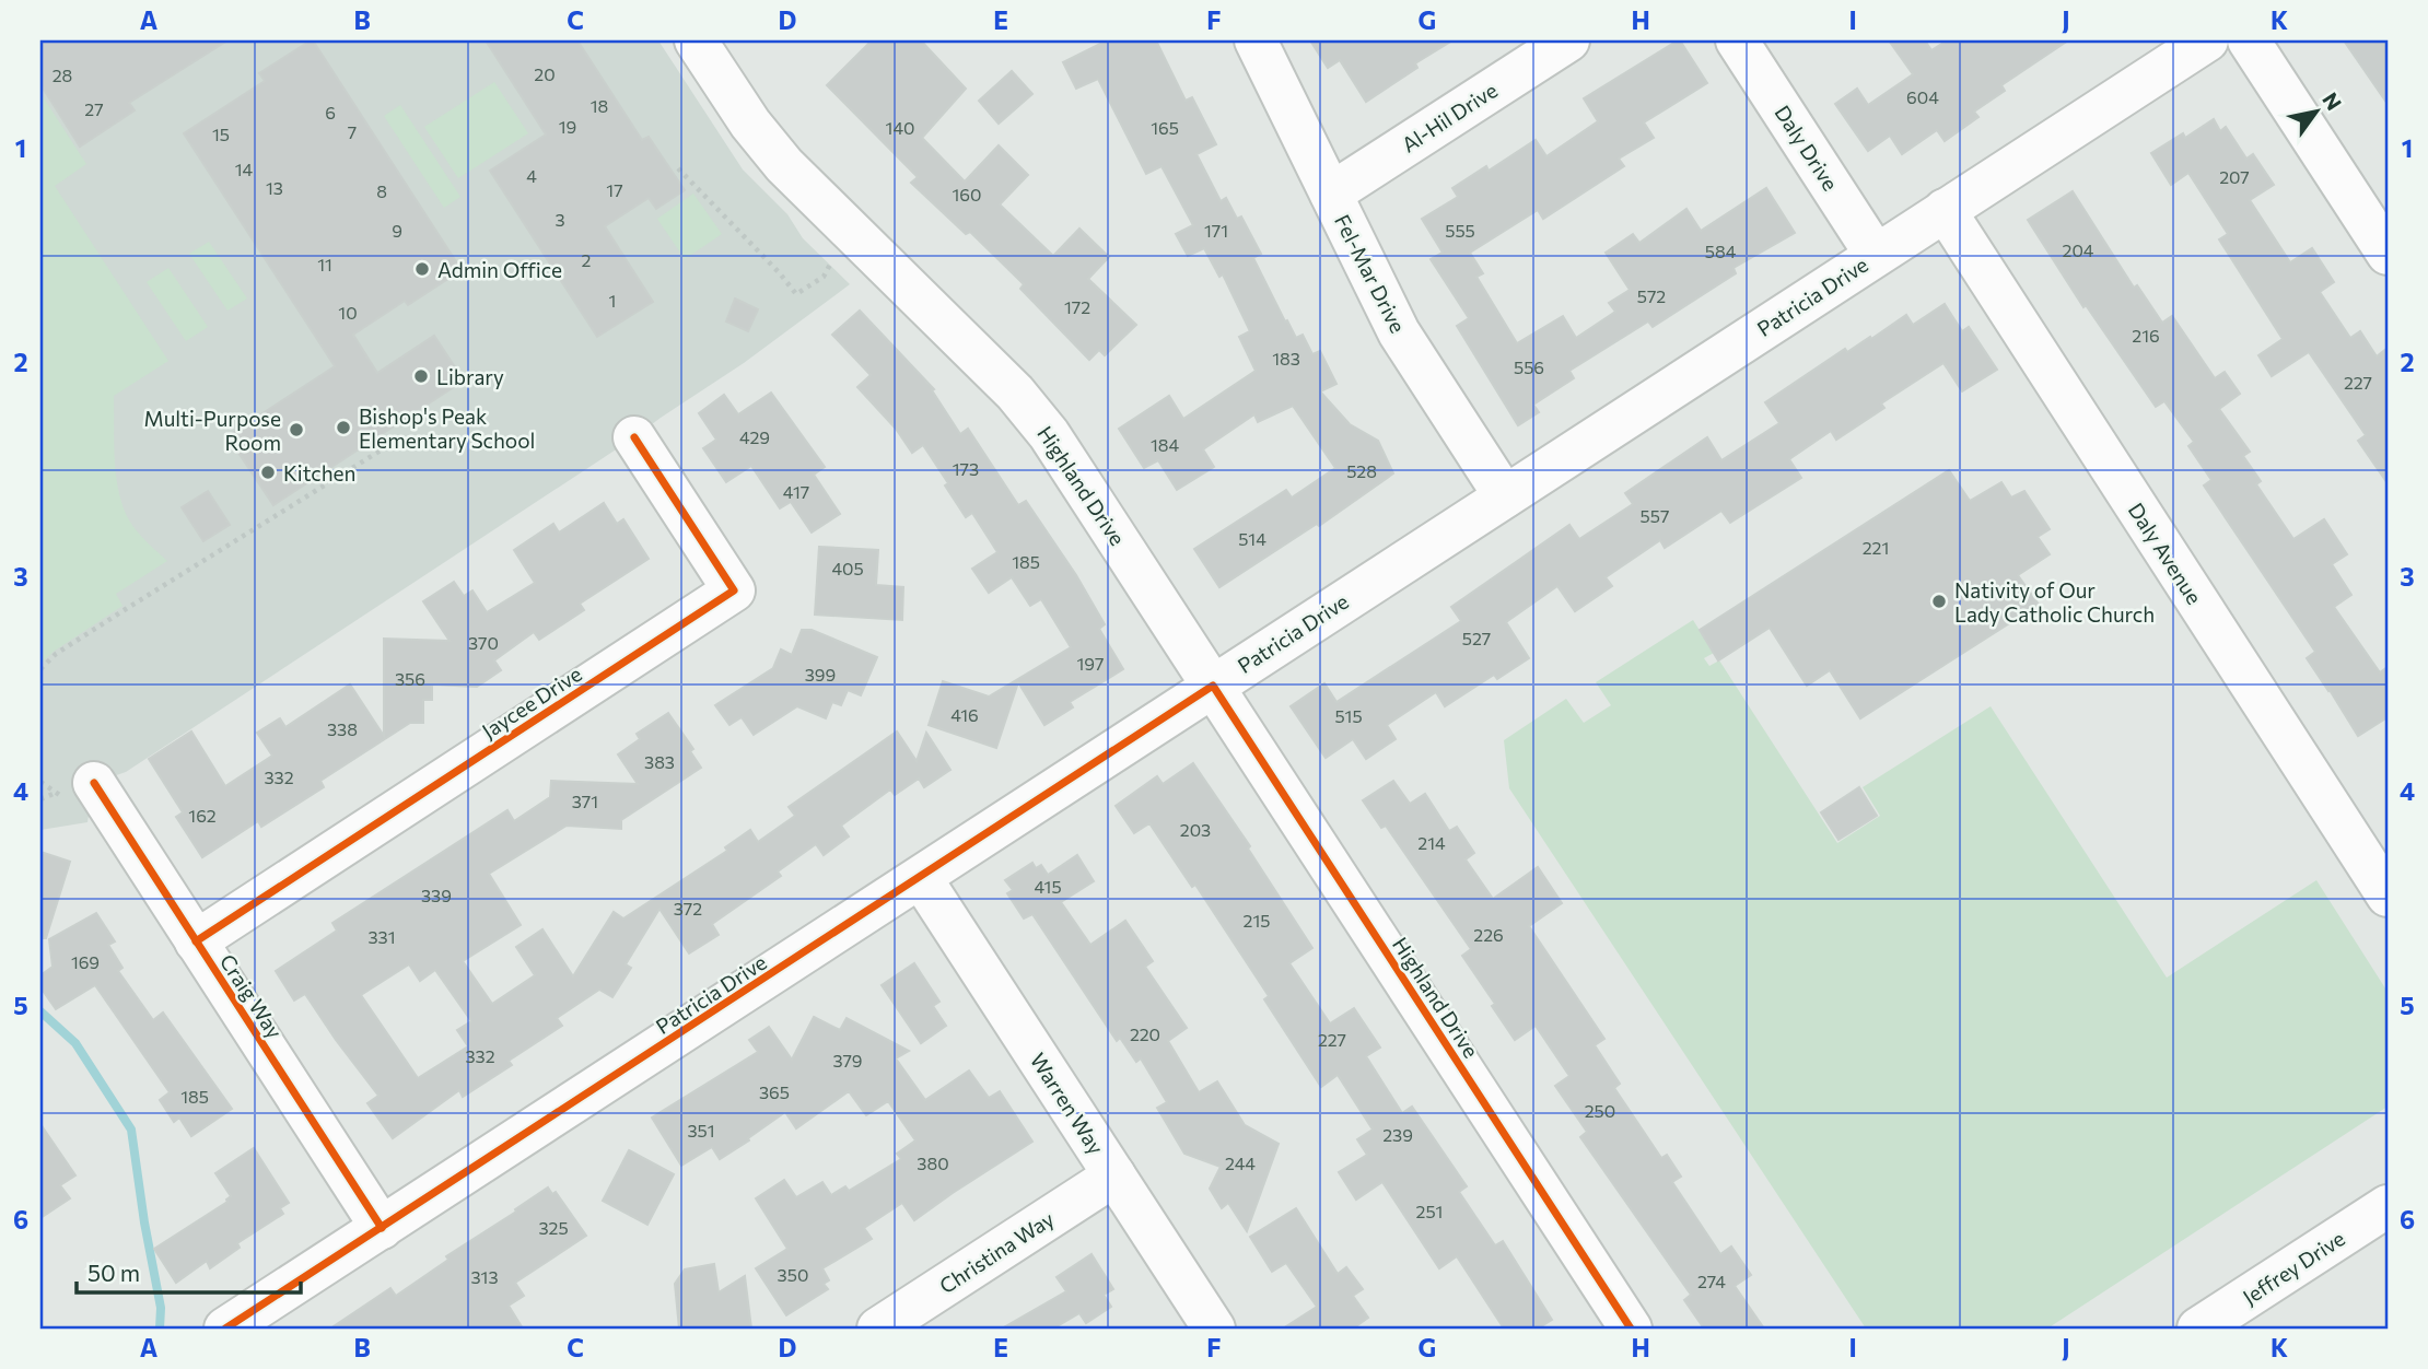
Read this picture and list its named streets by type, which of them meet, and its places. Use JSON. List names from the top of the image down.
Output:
{
  "streets": {
    "street": [
      "Al-Hil Drive",
      "Daly Drive",
      "Fel-Mar Drive",
      "Patricia Drive",
      "Highland Drive",
      "Daly Avenue",
      "Jaycee Drive",
      "Craig Way",
      "Warren Way",
      "Christina Way",
      "Jeffrey Drive"
    ]
  },
  "crossings": [
    ["Al-Hil Drive", "Fel-Mar Drive"],
    ["Daly Drive", "Patricia Drive"],
    ["Fel-Mar Drive", "Patricia Drive"],
    ["Patricia Drive", "Highland Drive"],
    ["Patricia Drive", "Daly Avenue"],
    ["Patricia Drive", "Craig Way"],
    ["Patricia Drive", "Warren Way"],
    ["Jaycee Drive", "Craig Way"],
    ["Warren Way", "Christina Way"]
  ],
  "places": [
    "Admin Office",
    "Library",
    "Bishop's Peak Elementary School",
    "Multi-Purpose Room",
    "Kitchen",
    "Nativity of Our Lady Catholic Church"
  ],
  "house_numbers": [
    "20",
    "28",
    "604",
    "18",
    "27",
    "6",
    "19",
    "140",
    "165",
    "7",
    "15",
    "14",
    "4",
    "207",
    "13",
    "17",
    "8",
    "160",
    "3",
    "9",
    "171",
    "555",
    "204",
    "584",
    "2",
    "11",
    "572",
    "1",
    "172",
    "10",
    "216",
    "183",
    "556",
    "227",
    "429",
    "184",
    "173",
    "528",
    "417",
    "557",
    "514",
    "221",
    "185",
    "405",
    "527",
    "370",
    "197",
    "399",
    "356",
    "416",
    "515",
    "338",
    "383",
    "332",
    "371",
    "162",
    "203",
    "214",
    "415",
    "339",
    "372",
    "215",
    "226",
    "331",
    "169",
    "220",
    "227",
    "332",
    "379",
    "365",
    "185",
    "250",
    "351",
    "239",
    "380",
    "244",
    "251",
    "325",
    "350",
    "313",
    "274"
  ],
  "scale_bar": "50 m",
  "north": "top right",
  "grid": {
    "columns": [
      "A",
      "B",
      "C",
      "D",
      "E",
      "F",
      "G",
      "H",
      "I",
      "J",
      "K"
    ],
    "rows": [
      "1",
      "2",
      "3",
      "4",
      "5",
      "6"
    ]
  }
}
